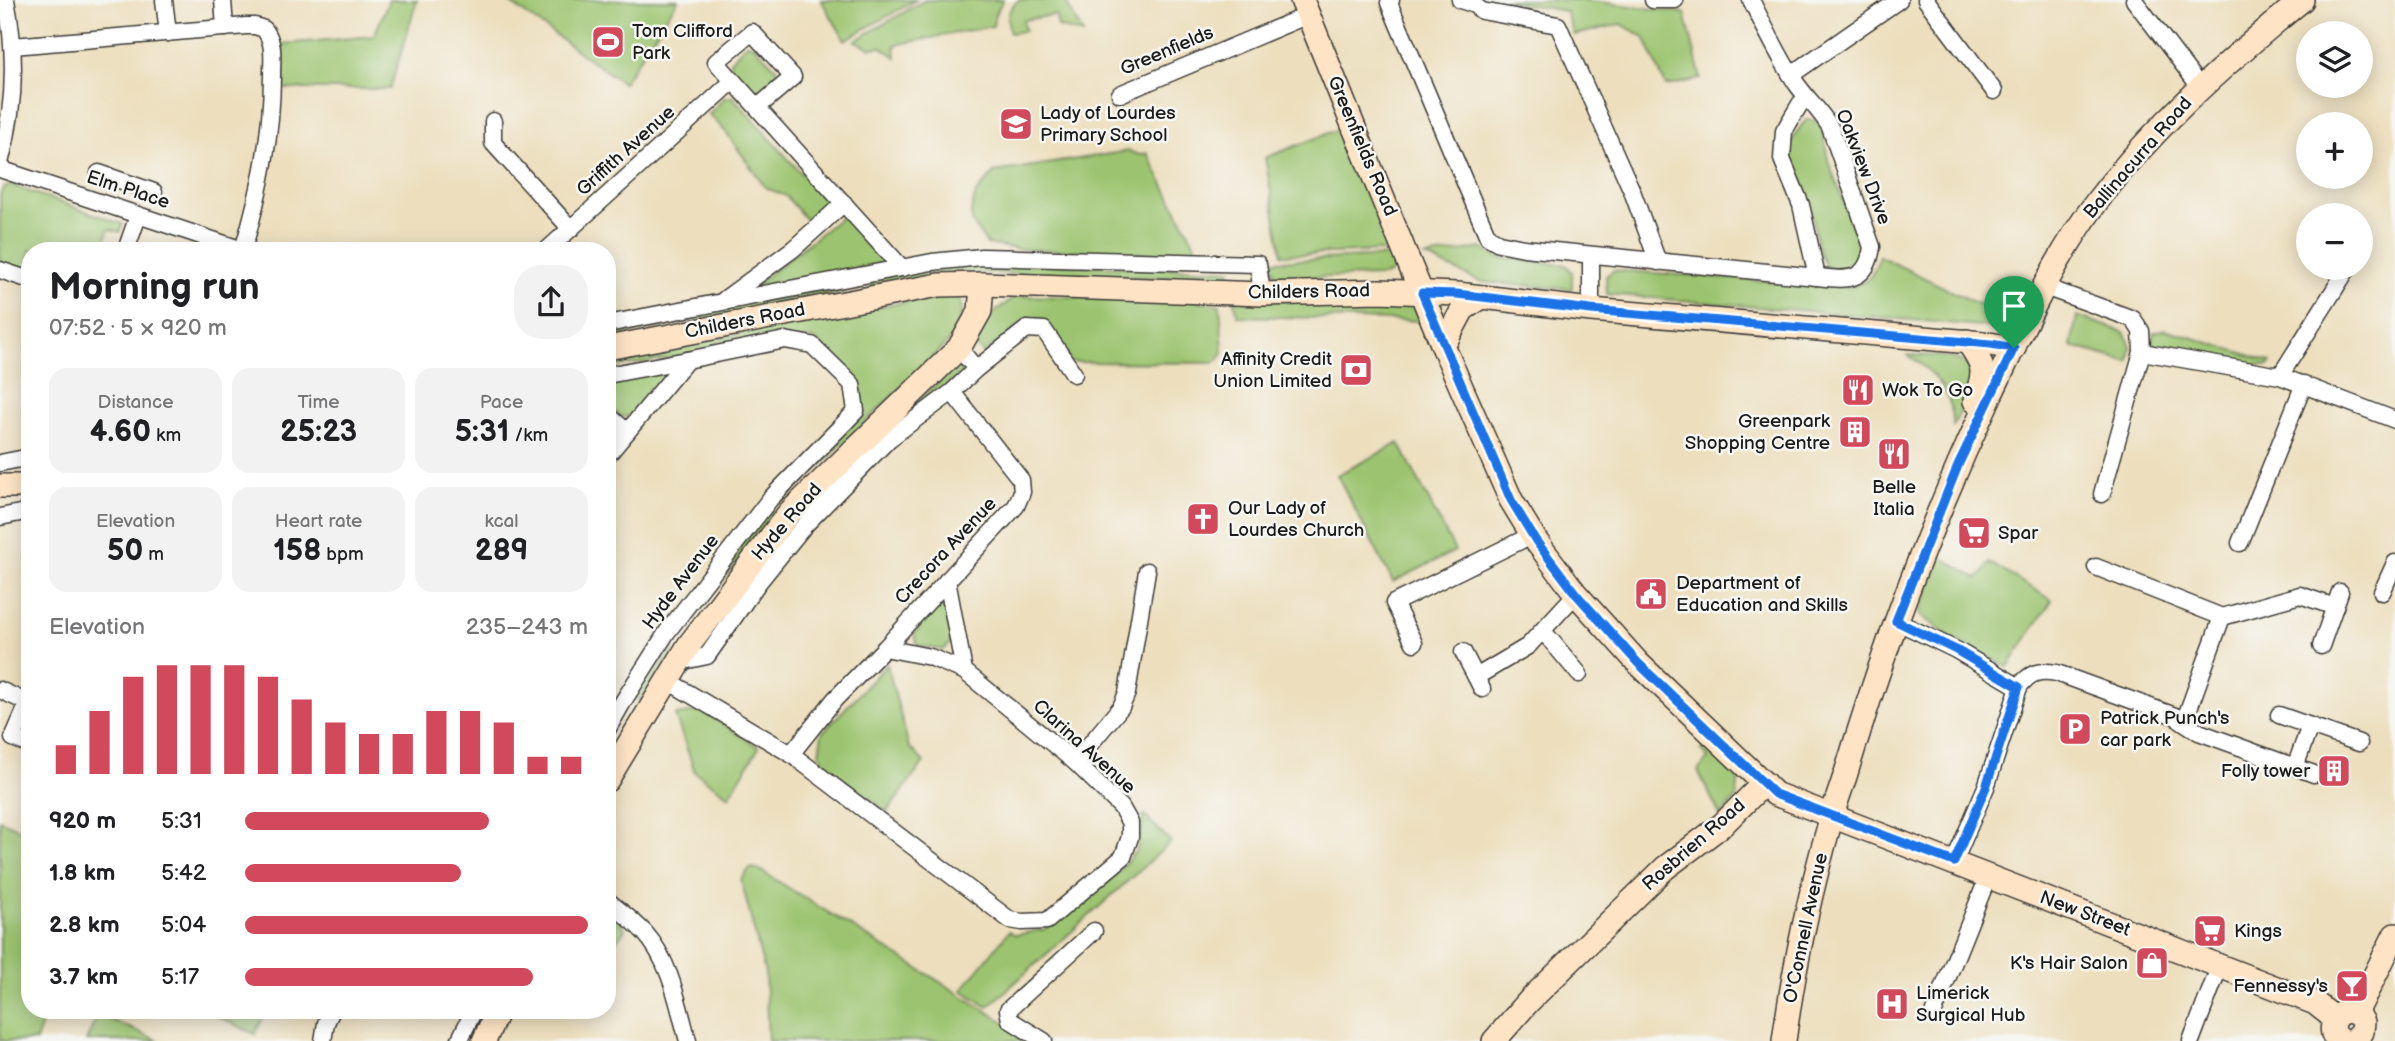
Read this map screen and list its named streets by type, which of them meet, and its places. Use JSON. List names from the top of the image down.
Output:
{
  "streets": {
    "main road": [
      "Greenfields Road",
      "Ballinacurra Road",
      "Childers Road",
      "Hyde Road",
      "Rosbrien Road",
      "New Street",
      "O'Connell Avenue"
    ],
    "street": [
      "Greenfields",
      "Griffith Avenue",
      "Oakview Drive",
      "Elm Place",
      "Crecora Avenue",
      "Hyde Avenue",
      "Clarina Avenue"
    ]
  },
  "crossings": [
    ["Greenfields", "Greenfields Road"],
    ["Greenfields Road", "Childers Road"],
    ["Greenfields Road", "Rosbrien Road"],
    ["Ballinacurra Road", "Childers Road"],
    ["Ballinacurra Road", "O'Connell Avenue"],
    ["Childers Road", "Hyde Road"],
    ["Childers Road", "Rosbrien Road"],
    ["Hyde Road", "Crecora Avenue"],
    ["Hyde Road", "Hyde Avenue"],
    ["Hyde Road", "Clarina Avenue"],
    ["Crecora Avenue", "Clarina Avenue"],
    ["Hyde Avenue", "Clarina Avenue"],
    ["Rosbrien Road", "New Street"],
    ["New Street", "O'Connell Avenue"]
  ],
  "places": {
    "sports": ["Tom Clifford Park"],
    "school or university": ["Lady of Lourdes Primary School"],
    "bank": ["Affinity Credit Union Limited"],
    "restaurant": ["Wok To Go", "Belle Italia"],
    "building": ["Greenpark Shopping Centre", "Folly tower"],
    "church": ["Our Lady of Lourdes Church"],
    "supermarket": ["Spar", "Kings"],
    "public building": ["Department of Education and Skills"],
    "parking": ["Patrick Punch's car park"],
    "shop": ["K's Hair Salon"],
    "bar": ["Fennessy's"],
    "hospital": ["Limerick Surgical Hub"]
  },
  "page": {
    "map_buttons": ["+", "−"],
    "heading": ["Morning run", "07:52 · 5 × 920 m"],
    "stats": [
      ["Distance", "4.60 km"],
      ["Time", "25:23"],
      ["Pace", "5:31 /km"],
      ["Elevation", "50 m"],
      ["Heart rate", "158 bpm"],
      ["kcal", "289"]
    ],
    "chart": ["Elevation", "235–243 m"],
    "list": [
      {
        "name": "920 m",
        "note": "5:31"
      },
      {
        "name": "1.8 km",
        "note": "5:42"
      },
      {
        "name": "2.8 km",
        "note": "5:04"
      },
      {
        "name": "3.7 km",
        "note": "5:17"
      }
    ]
  }
}
